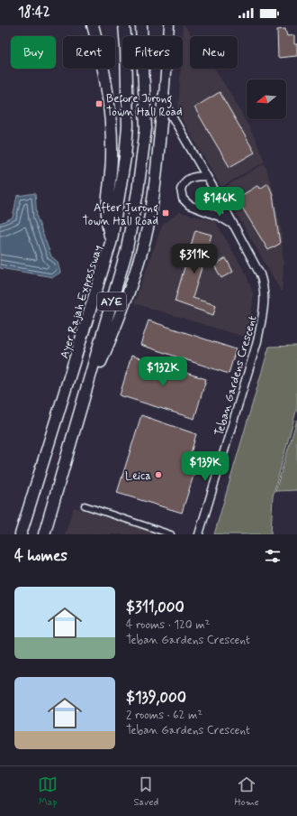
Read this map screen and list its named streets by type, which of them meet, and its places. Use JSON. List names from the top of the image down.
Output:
{
  "streets": {
    "highway": ["Ayer Rajah Expressway", "AYE"],
    "street": ["Teban Gardens Crescent"]
  },
  "places": {
    "transit": ["Before Jurong Town Hall Road", "After Jurong Town Hall Road"],
    "other": ["Leica"]
  },
  "north": "left",
  "page": {
    "status": "18:42",
    "chip": [
      "Buy",
      "Rent",
      "Filters",
      "New"
    ],
    "price": [
      "$146K",
      "$311K",
      "$132K",
      "$139K"
    ],
    "heading": "4 homes",
    "list": [
      {
        "name": "$311,000",
        "note": "4 rooms · 120 m² · Teban Gardens Crescent"
      },
      {
        "name": "$139,000",
        "note": "2 rooms · 62 m² · Teban Gardens Crescent"
      }
    ],
    "tabs": ["Map", "Saved", "Home"]
  }
}
